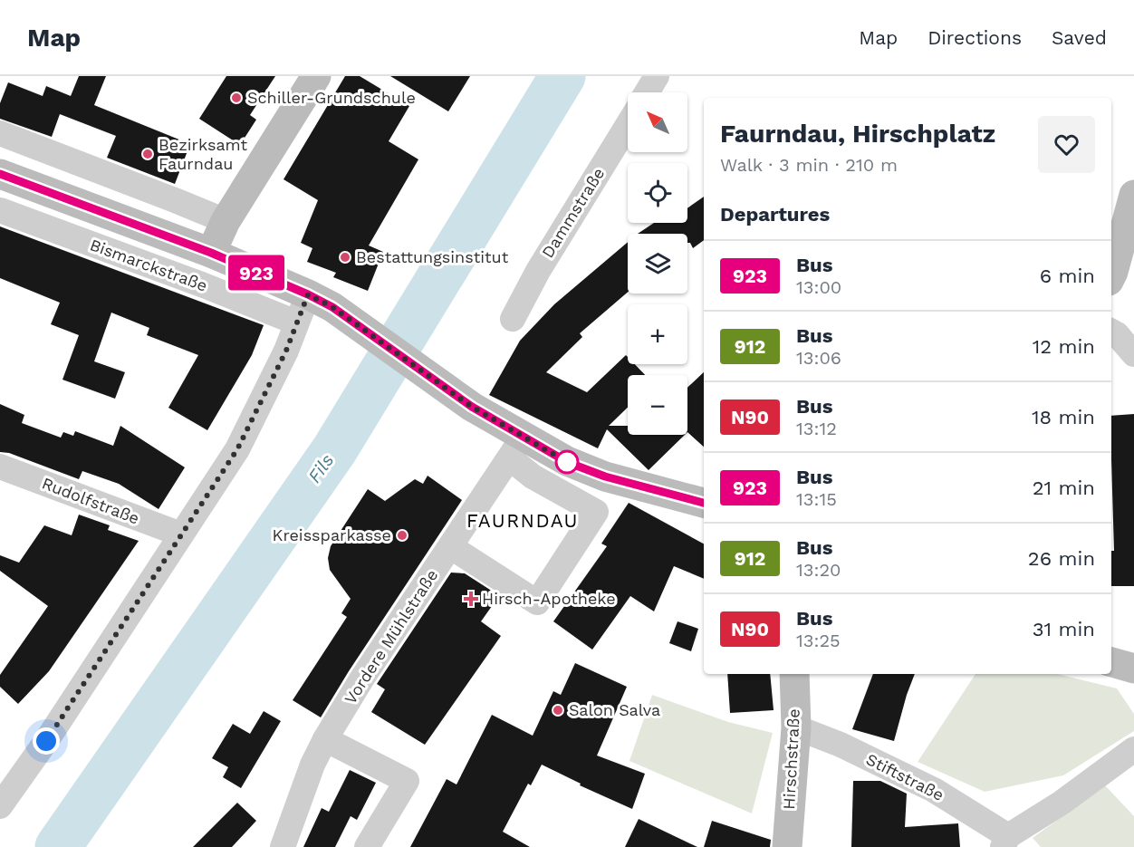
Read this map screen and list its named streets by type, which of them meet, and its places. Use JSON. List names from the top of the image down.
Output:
{
  "streets": {
    "street": [
      "Dammstraße",
      "Bismarckstraße",
      "Rudolfstraße",
      "Vordere Mühlstraße",
      "Hirschstraße",
      "Stiftstraße"
    ]
  },
  "crossings": [
    ["Bismarckstraße", "Vordere Mühlstraße"],
    ["Hirschstraße", "Stiftstraße"]
  ],
  "districts": ["FAURNDAU"],
  "water": ["Fils"],
  "places": {
    "other": [
      "Schiller-Grundschule",
      "Bezirksamt Faurndau",
      "Bestattungsinstitut",
      "Kreissparkasse",
      "Salon Salva"
    ],
    "health": ["Hirsch-Apotheke"]
  },
  "lines": ["bus line 923"],
  "north": "top left",
  "page": {
    "header": "Map",
    "nav": ["Map", "Directions", "Saved"],
    "on_map": "923",
    "map_buttons": ["+", "−"],
    "heading": [
      ["Faurndau, Hirschplatz", "Walk · 3 min · 210 m"],
      "Departures"
    ],
    "list": [
      {
        "mark": "923",
        "name": "Bus",
        "note": "13:00",
        "value": "6 min"
      },
      {
        "mark": "912",
        "name": "Bus",
        "note": "13:06",
        "value": "12 min"
      },
      {
        "mark": "N90",
        "name": "Bus",
        "note": "13:12",
        "value": "18 min"
      },
      {
        "mark": "923",
        "name": "Bus",
        "note": "13:15",
        "value": "21 min"
      },
      {
        "mark": "912",
        "name": "Bus",
        "note": "13:20",
        "value": "26 min"
      },
      {
        "mark": "N90",
        "name": "Bus",
        "note": "13:25",
        "value": "31 min"
      }
    ]
  }
}
